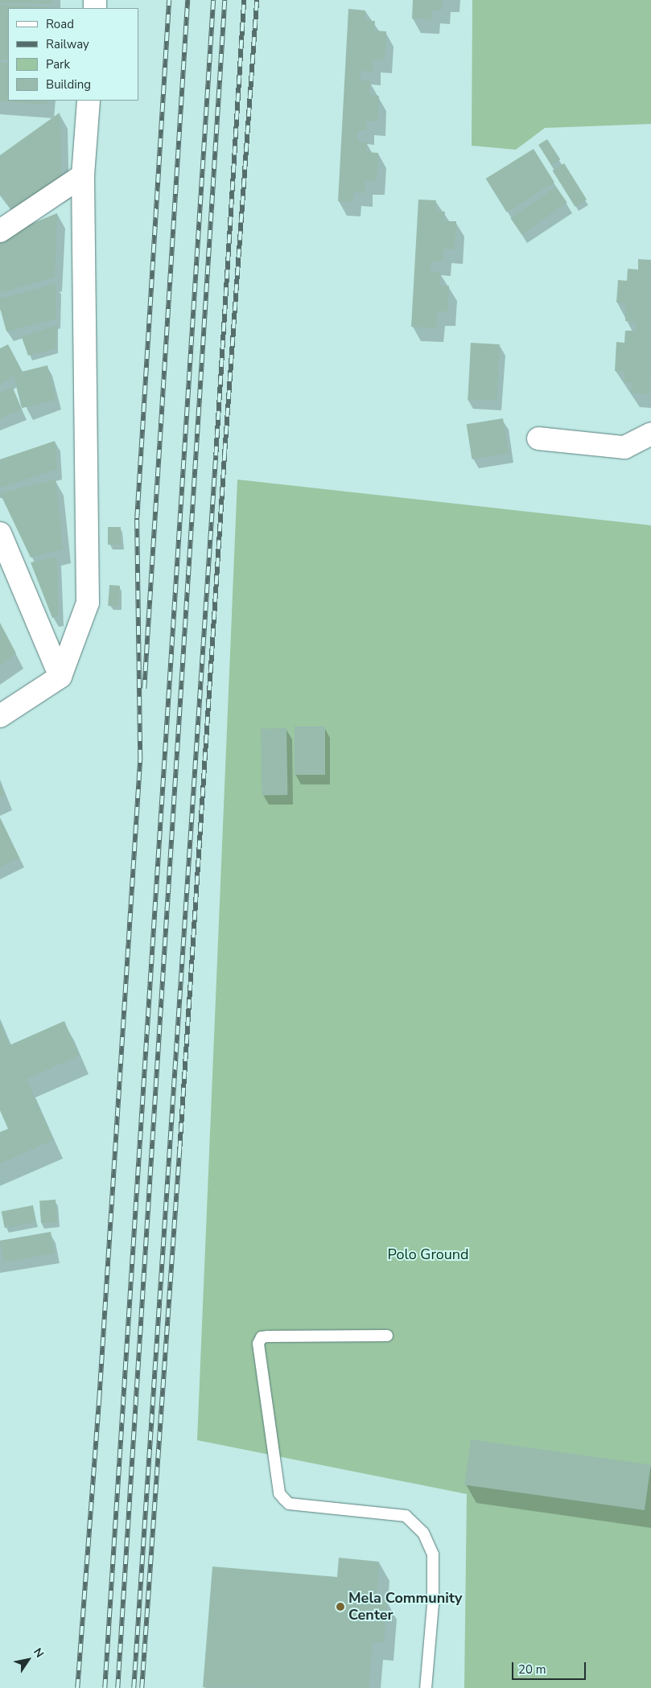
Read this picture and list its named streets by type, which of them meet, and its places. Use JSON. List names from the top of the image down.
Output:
{
  "parks": ["Polo Ground"],
  "places": ["Mela Community Center"],
  "legend": [
    "Road",
    "Railway",
    "Park",
    "Building"
  ],
  "scale_bar": "20 m",
  "north": "top right"
}
